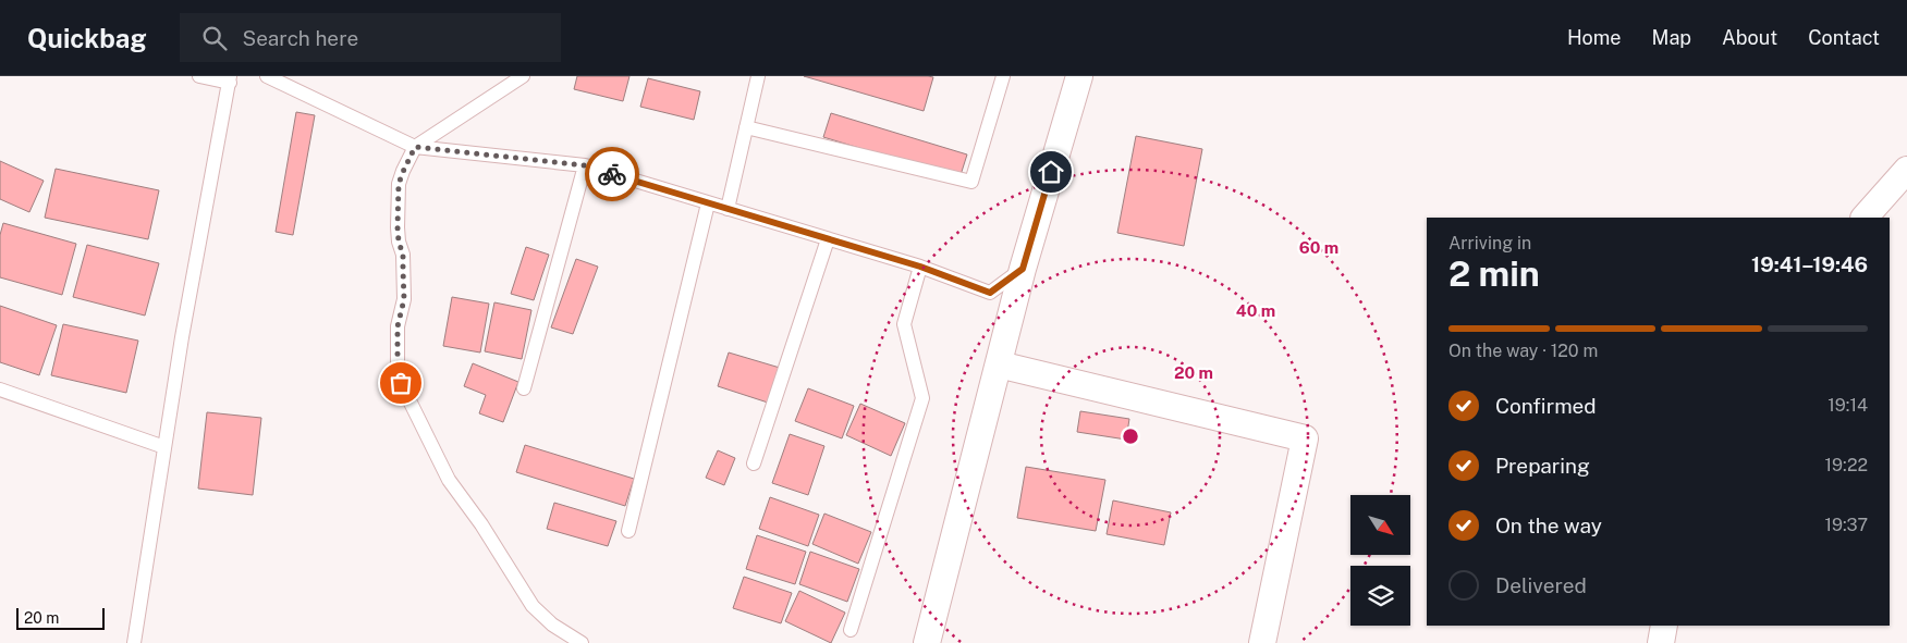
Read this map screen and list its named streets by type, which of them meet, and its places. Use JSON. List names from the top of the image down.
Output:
{
  "scale_bar": "20 m",
  "north": "bottom right",
  "page": {
    "header": "Quickbag",
    "search": "Search here",
    "nav": [
      "Home",
      "Map",
      "About",
      "Contact"
    ],
    "heading": ["2 min", "Arriving in", "19:41–19:46"],
    "bar": "On the way · 120 m",
    "list": [
      ["Confirmed", "19:14"],
      ["Preparing", "19:22"],
      ["On the way", "19:37"],
      "Delivered"
    ],
    "scale": "20 m"
  },
  "rings": ["60 m", "40 m", "20 m"]
}
